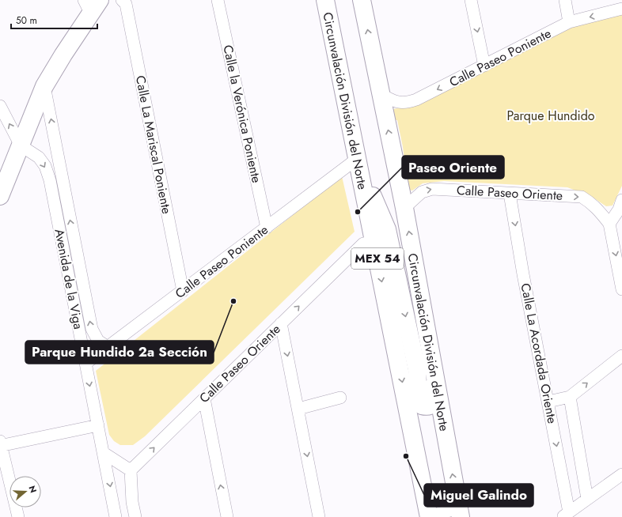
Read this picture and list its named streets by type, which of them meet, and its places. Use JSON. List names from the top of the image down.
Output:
{
  "streets": {
    "main road": ["Circunvalación División del Norte", "MEX 54"],
    "street": [
      "Calle Paseo Poniente",
      "Calle la Verónica Poniente",
      "Calle La Mariscal Poniente",
      "Calle Paseo Oriente",
      "Avenida de la Viga",
      "Calle La Acordada Oriente"
    ]
  },
  "crossings": [
    ["Calle Paseo Poniente", "Circunvalación División del Norte"],
    ["Calle Paseo Poniente", "Calle la Verónica Poniente"],
    ["Calle Paseo Poniente", "Calle La Mariscal Poniente"],
    ["Calle Paseo Poniente", "Avenida de la Viga"],
    ["Circunvalación División del Norte", "Calle Paseo Oriente"],
    ["Calle Paseo Oriente", "Calle La Acordada Oriente"]
  ],
  "one_way": ["Calle Paseo Oriente"],
  "parks": ["Parque Hundido"],
  "places": ["Paseo Oriente", "Parque Hundido 2a Sección", "Miguel Galindo"],
  "scale_bar": "50 m",
  "north": "right"
}
